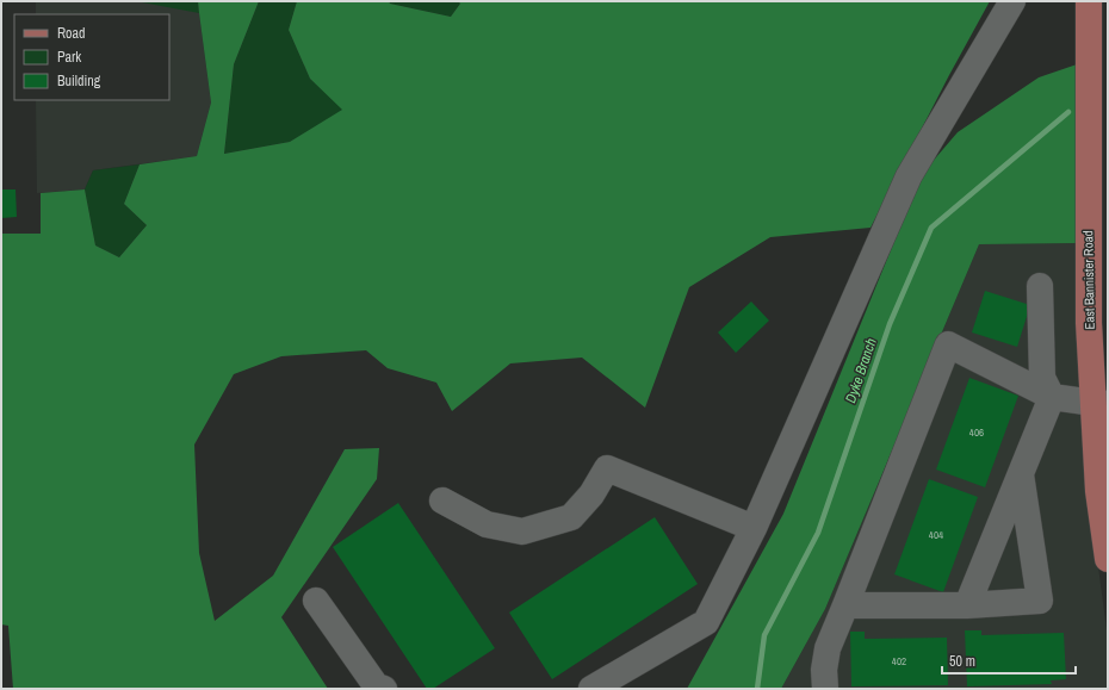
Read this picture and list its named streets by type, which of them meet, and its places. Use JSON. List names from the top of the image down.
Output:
{
  "streets": {
    "main road": ["East Bannister Road"]
  },
  "water": ["Dyke Branch"],
  "house_numbers": ["406", "404", "402"],
  "legend": ["Road", "Park", "Building"],
  "scale_bar": "50 m"
}
